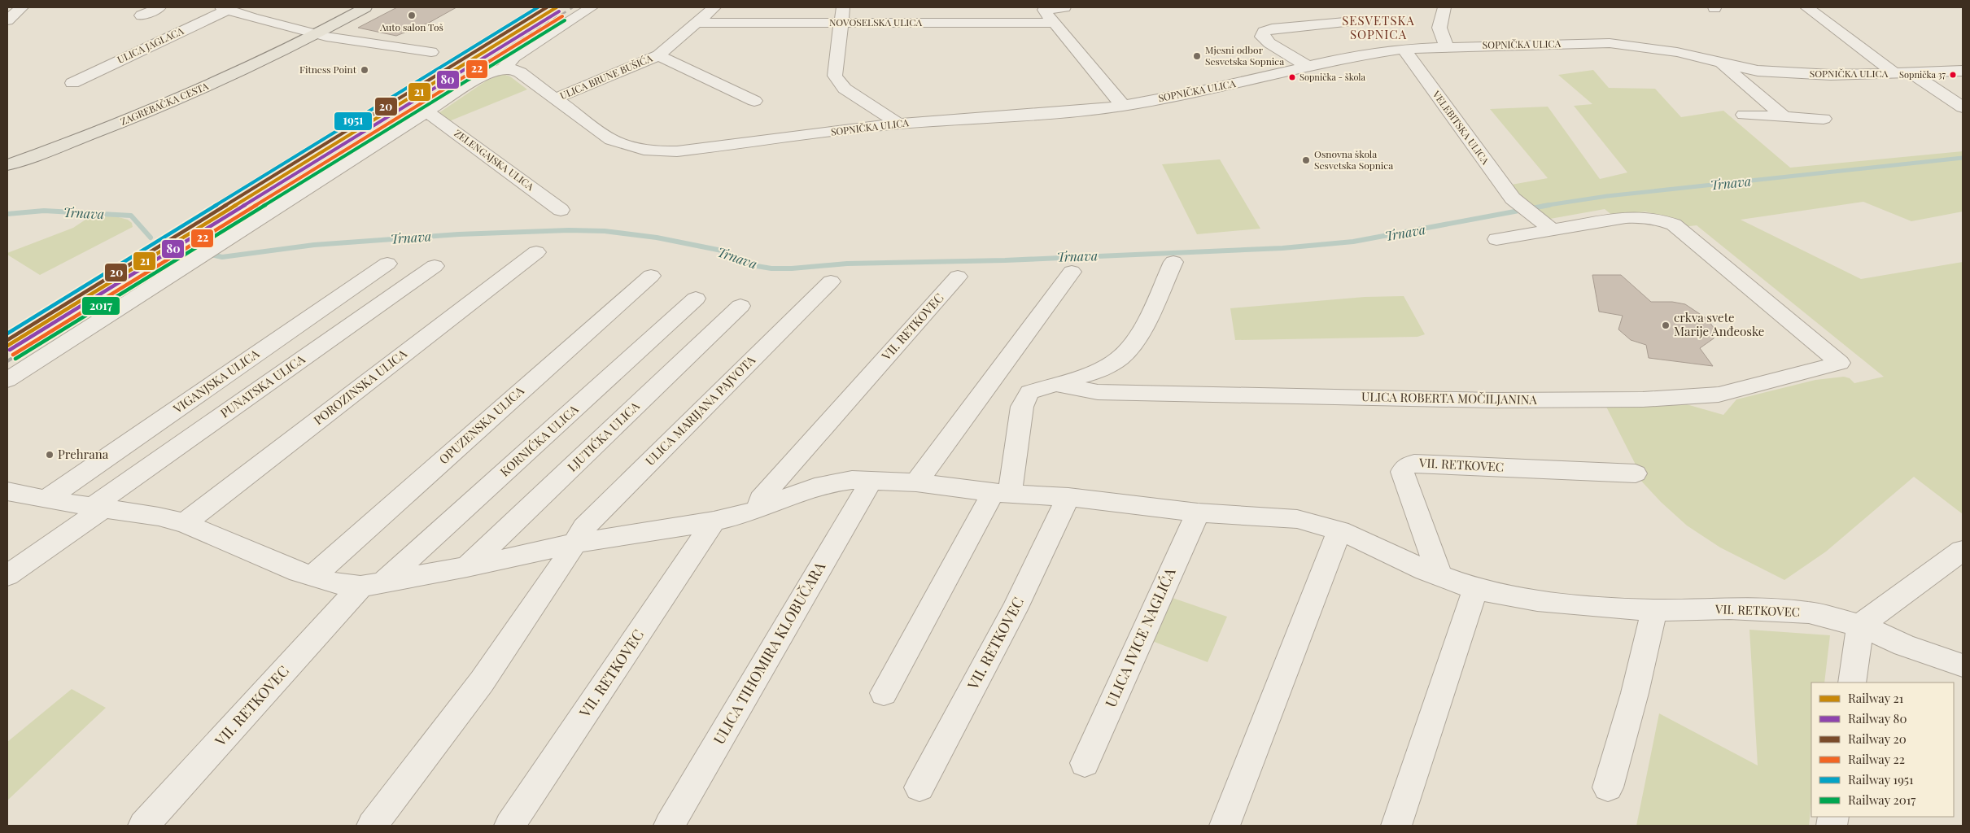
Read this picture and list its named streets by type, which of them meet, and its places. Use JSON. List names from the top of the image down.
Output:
{
  "streets": {
    "main road": ["ZAGREBAČKA CESTA"],
    "street": [
      "NOVOSELSKA ULICA",
      "SOPNIČKA ULICA",
      "ULICA JAGLACA",
      "ULICA BRUNE BUŠIĆA",
      "VELEBITSKA ULICA",
      "ZELENGAJSKA ULICA",
      "VII. RETKOVEC",
      "VIGANJSKA ULICA",
      "PUNATSKA ULICA",
      "POROZINSKA ULICA",
      "ULICA ROBERTA MOČILJANINA",
      "ULICA MARIJANA PAJVOTA",
      "OPUZENSKA ULICA",
      "LJUTIĆKA ULICA",
      "KORNIĆKA ULICA",
      "ULICA IVICE NAGLIĆA",
      "ULICA TIHOMIRA KLOBUČARA"
    ]
  },
  "crossings": [
    ["NOVOSELSKA ULICA", "ULICA BRUNE BUŠIĆA"],
    ["SOPNIČKA ULICA", "ULICA BRUNE BUŠIĆA"],
    ["SOPNIČKA ULICA", "VELEBITSKA ULICA"],
    ["ULICA JAGLACA", "ZAGREBAČKA CESTA"],
    ["VELEBITSKA ULICA", "ULICA ROBERTA MOČILJANINA"],
    ["VII. RETKOVEC", "VIGANJSKA ULICA"],
    ["VII. RETKOVEC", "PUNATSKA ULICA"],
    ["VII. RETKOVEC", "POROZINSKA ULICA"],
    ["VII. RETKOVEC", "ULICA ROBERTA MOČILJANINA"],
    ["VII. RETKOVEC", "ULICA MARIJANA PAJVOTA"],
    ["VII. RETKOVEC", "OPUZENSKA ULICA"],
    ["VII. RETKOVEC", "LJUTIĆKA ULICA"],
    ["VII. RETKOVEC", "KORNIĆKA ULICA"],
    ["VII. RETKOVEC", "ULICA IVICE NAGLIĆA"],
    ["VII. RETKOVEC", "ULICA TIHOMIRA KLOBUČARA"]
  ],
  "districts": ["SESVETSKA SOPNICA"],
  "water": ["Trnava"],
  "places": [
    "Auto salon Toš",
    "Mjesni odbor Sesvetska Sopnica",
    "Fitness Point",
    "Sopnička 37",
    "Sopnička - škola",
    "Osnovna škola Sesvetska Sopnica",
    "crkva svete Marije Anđeoske",
    "Prehrana"
  ],
  "lines": [
    "rail line 21",
    "rail line 20",
    "rail line 1951",
    "rail line 80",
    "rail line 22",
    "rail line 2017"
  ],
  "legend": [
    "Railway 21",
    "Railway 80",
    "Railway 20",
    "Railway 22",
    "Railway 1951",
    "Railway 2017"
  ]
}
